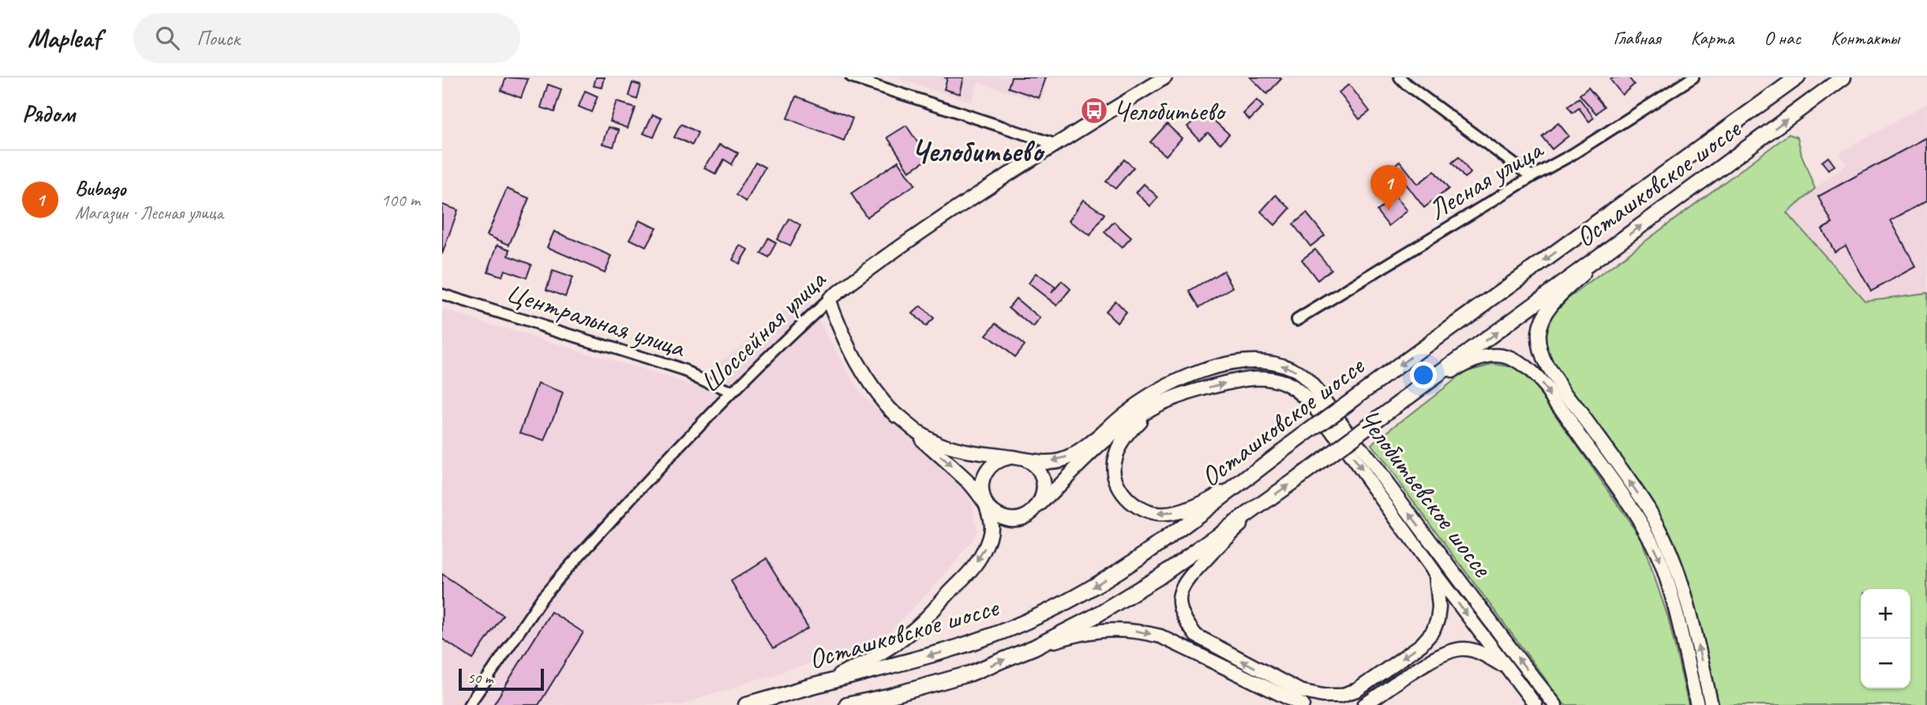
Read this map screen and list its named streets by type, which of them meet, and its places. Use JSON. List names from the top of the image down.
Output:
{
  "streets": {
    "main road": ["Осташковское шоссе"],
    "street": [
      "Лесная улица",
      "Центральная улица",
      "Шоссейная улица",
      "Челобитьевское шоссе"
    ]
  },
  "crossings": [
    ["Центральная улица", "Шоссейная улица"],
    ["Шоссейная улица", "Челобитьевское шоссе"]
  ],
  "districts": ["Челобитьево"],
  "places": {
    "bus stop": ["Челобитьево"]
  },
  "scale_bar": "50 m",
  "page": {
    "header": "Mapleaf",
    "search": "Поиск",
    "nav": [
      "Главная",
      "Карта",
      "О нас",
      "Контакты"
    ],
    "heading": "Рядом",
    "list": [
      {
        "mark": "1",
        "name": "Bubago",
        "note": "Магазин · Лесная улица",
        "value": "100 m"
      }
    ],
    "pins": "1",
    "map_buttons": ["+", "−"],
    "scale": "50 m"
  }
}
